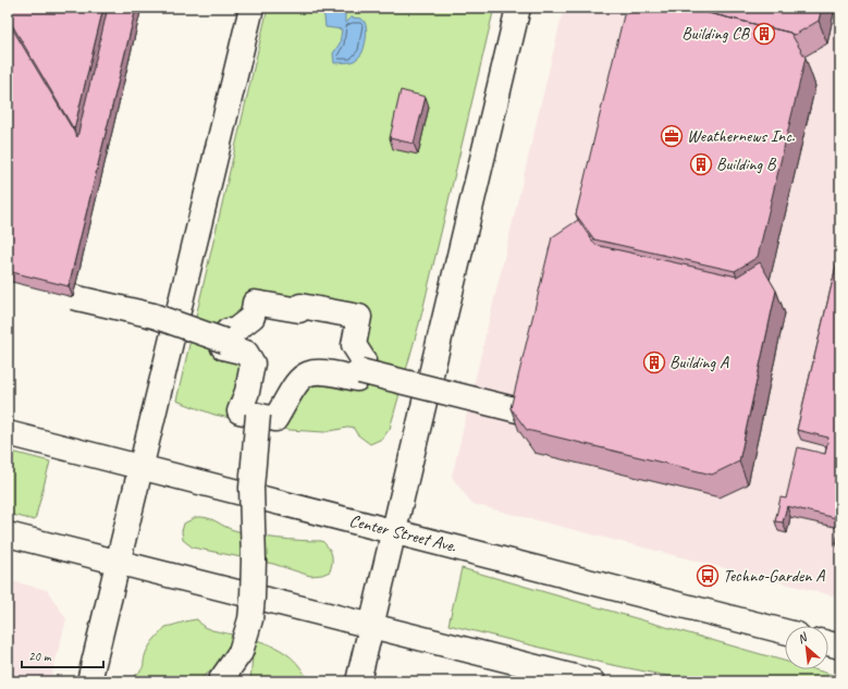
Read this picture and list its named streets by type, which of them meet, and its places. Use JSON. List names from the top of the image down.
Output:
{
  "streets": {
    "street": ["Center Street Ave."]
  },
  "places": {
    "building": ["Building CB", "Building B", "Building A"],
    "office": ["Weathernews Inc."],
    "bus stop": ["Techno-Garden A"]
  },
  "scale_bar": "20 m",
  "north": "top left"
}
